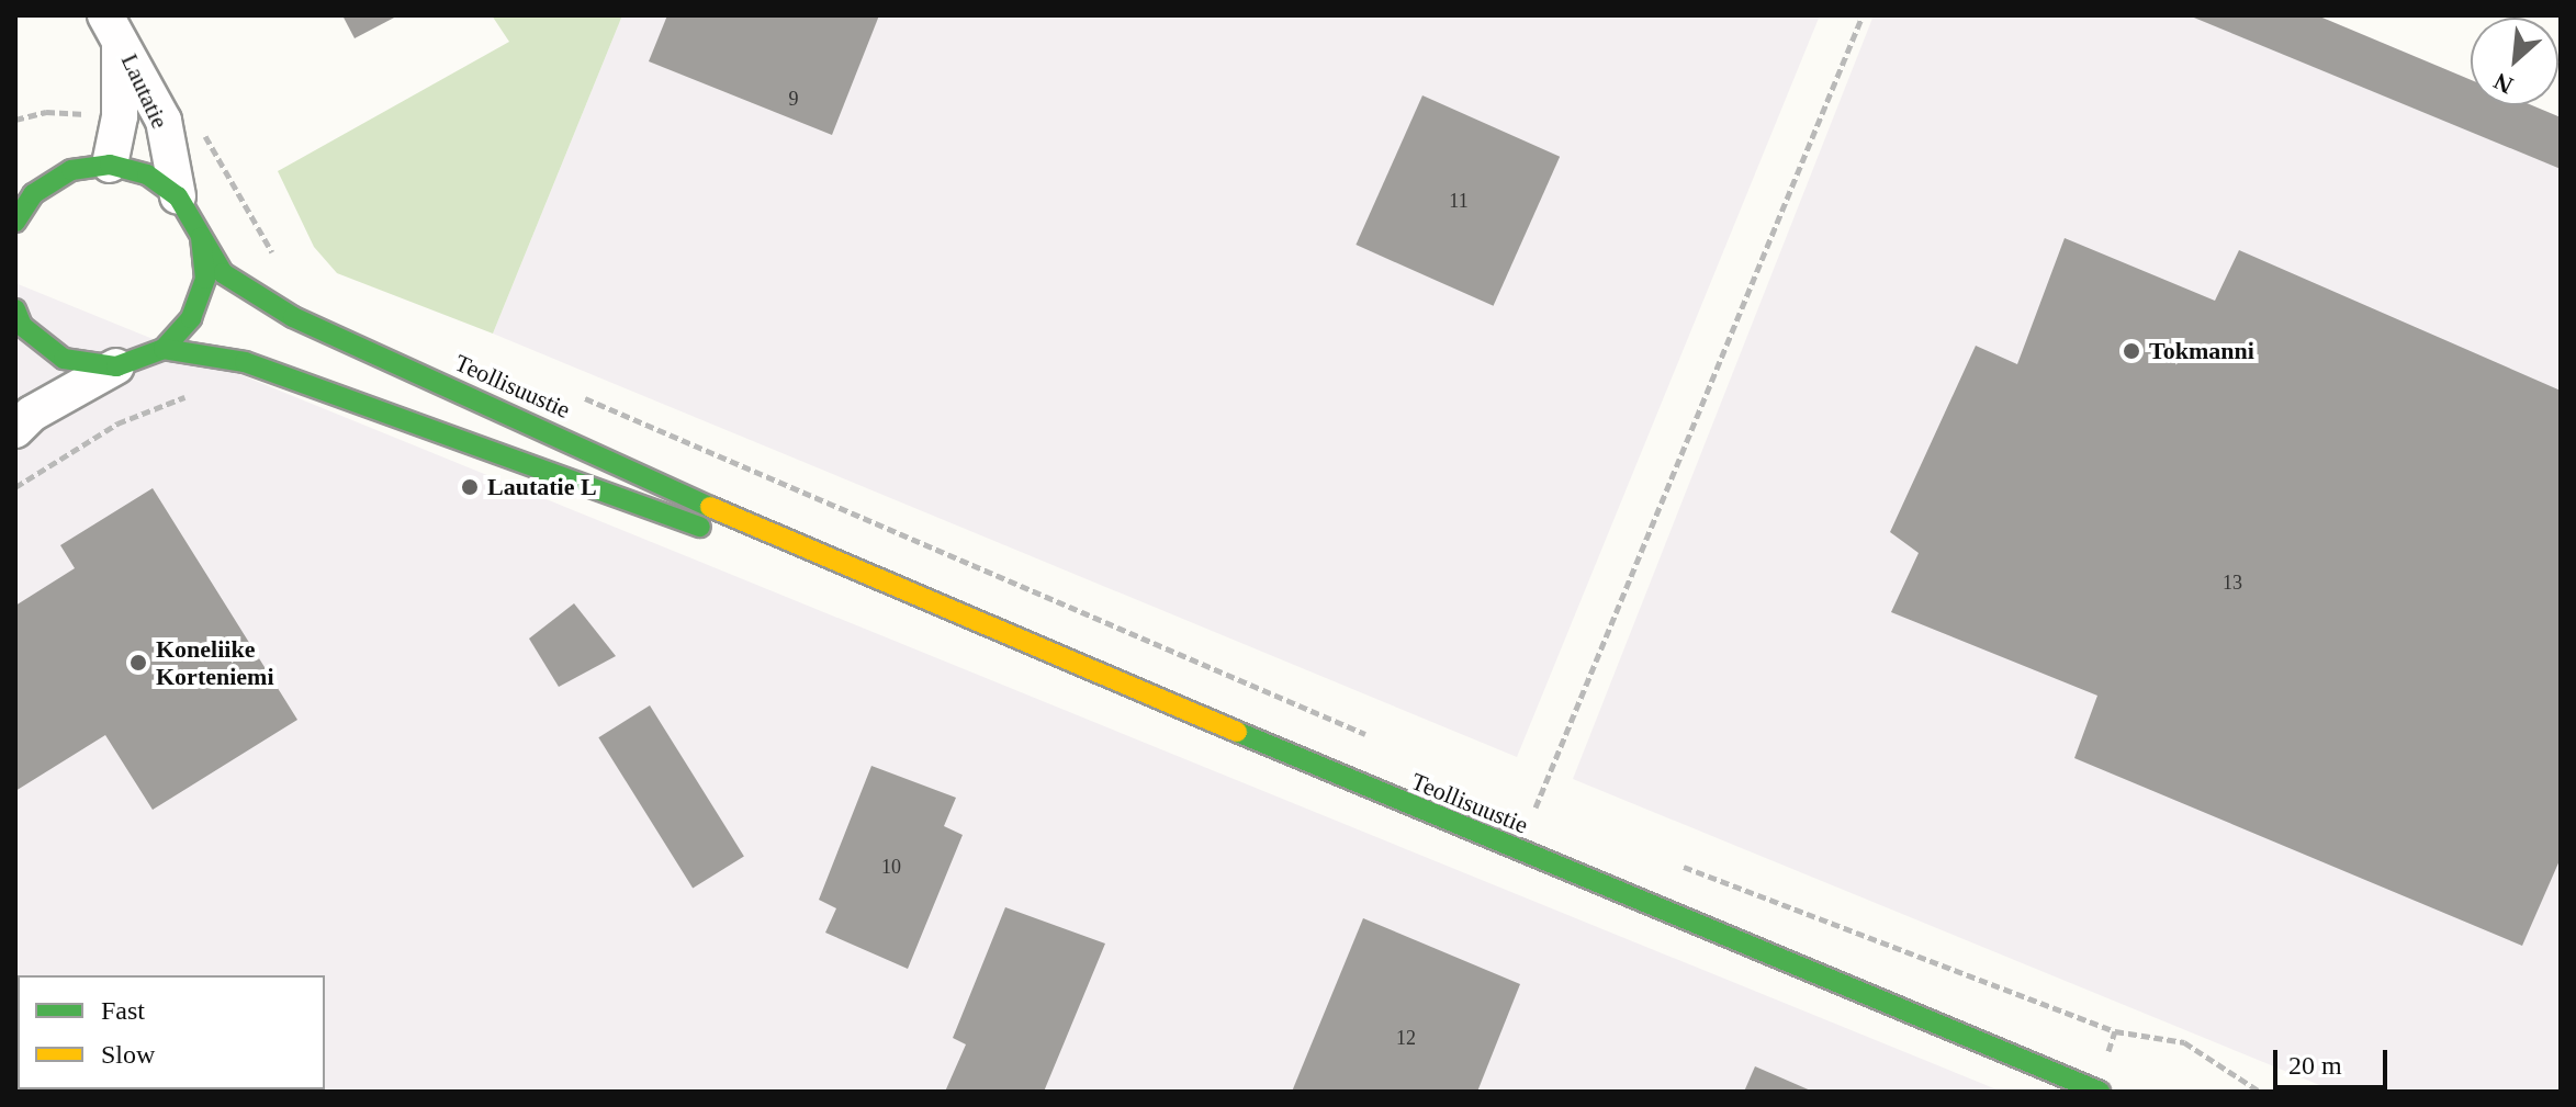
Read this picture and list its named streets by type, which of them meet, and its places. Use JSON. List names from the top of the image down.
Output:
{
  "streets": {
    "street": ["Lautatie", "Teollisuustie"]
  },
  "crossings": [
    ["Lautatie", "Teollisuustie"]
  ],
  "places": ["Tokmanni", "Lautatie L", "Koneliike Korteniemi"],
  "house_numbers": [
    "9",
    "11",
    "13",
    "10",
    "12"
  ],
  "legend": ["Fast", "Slow"],
  "scale_bar": "20 m",
  "north": "bottom left"
}
